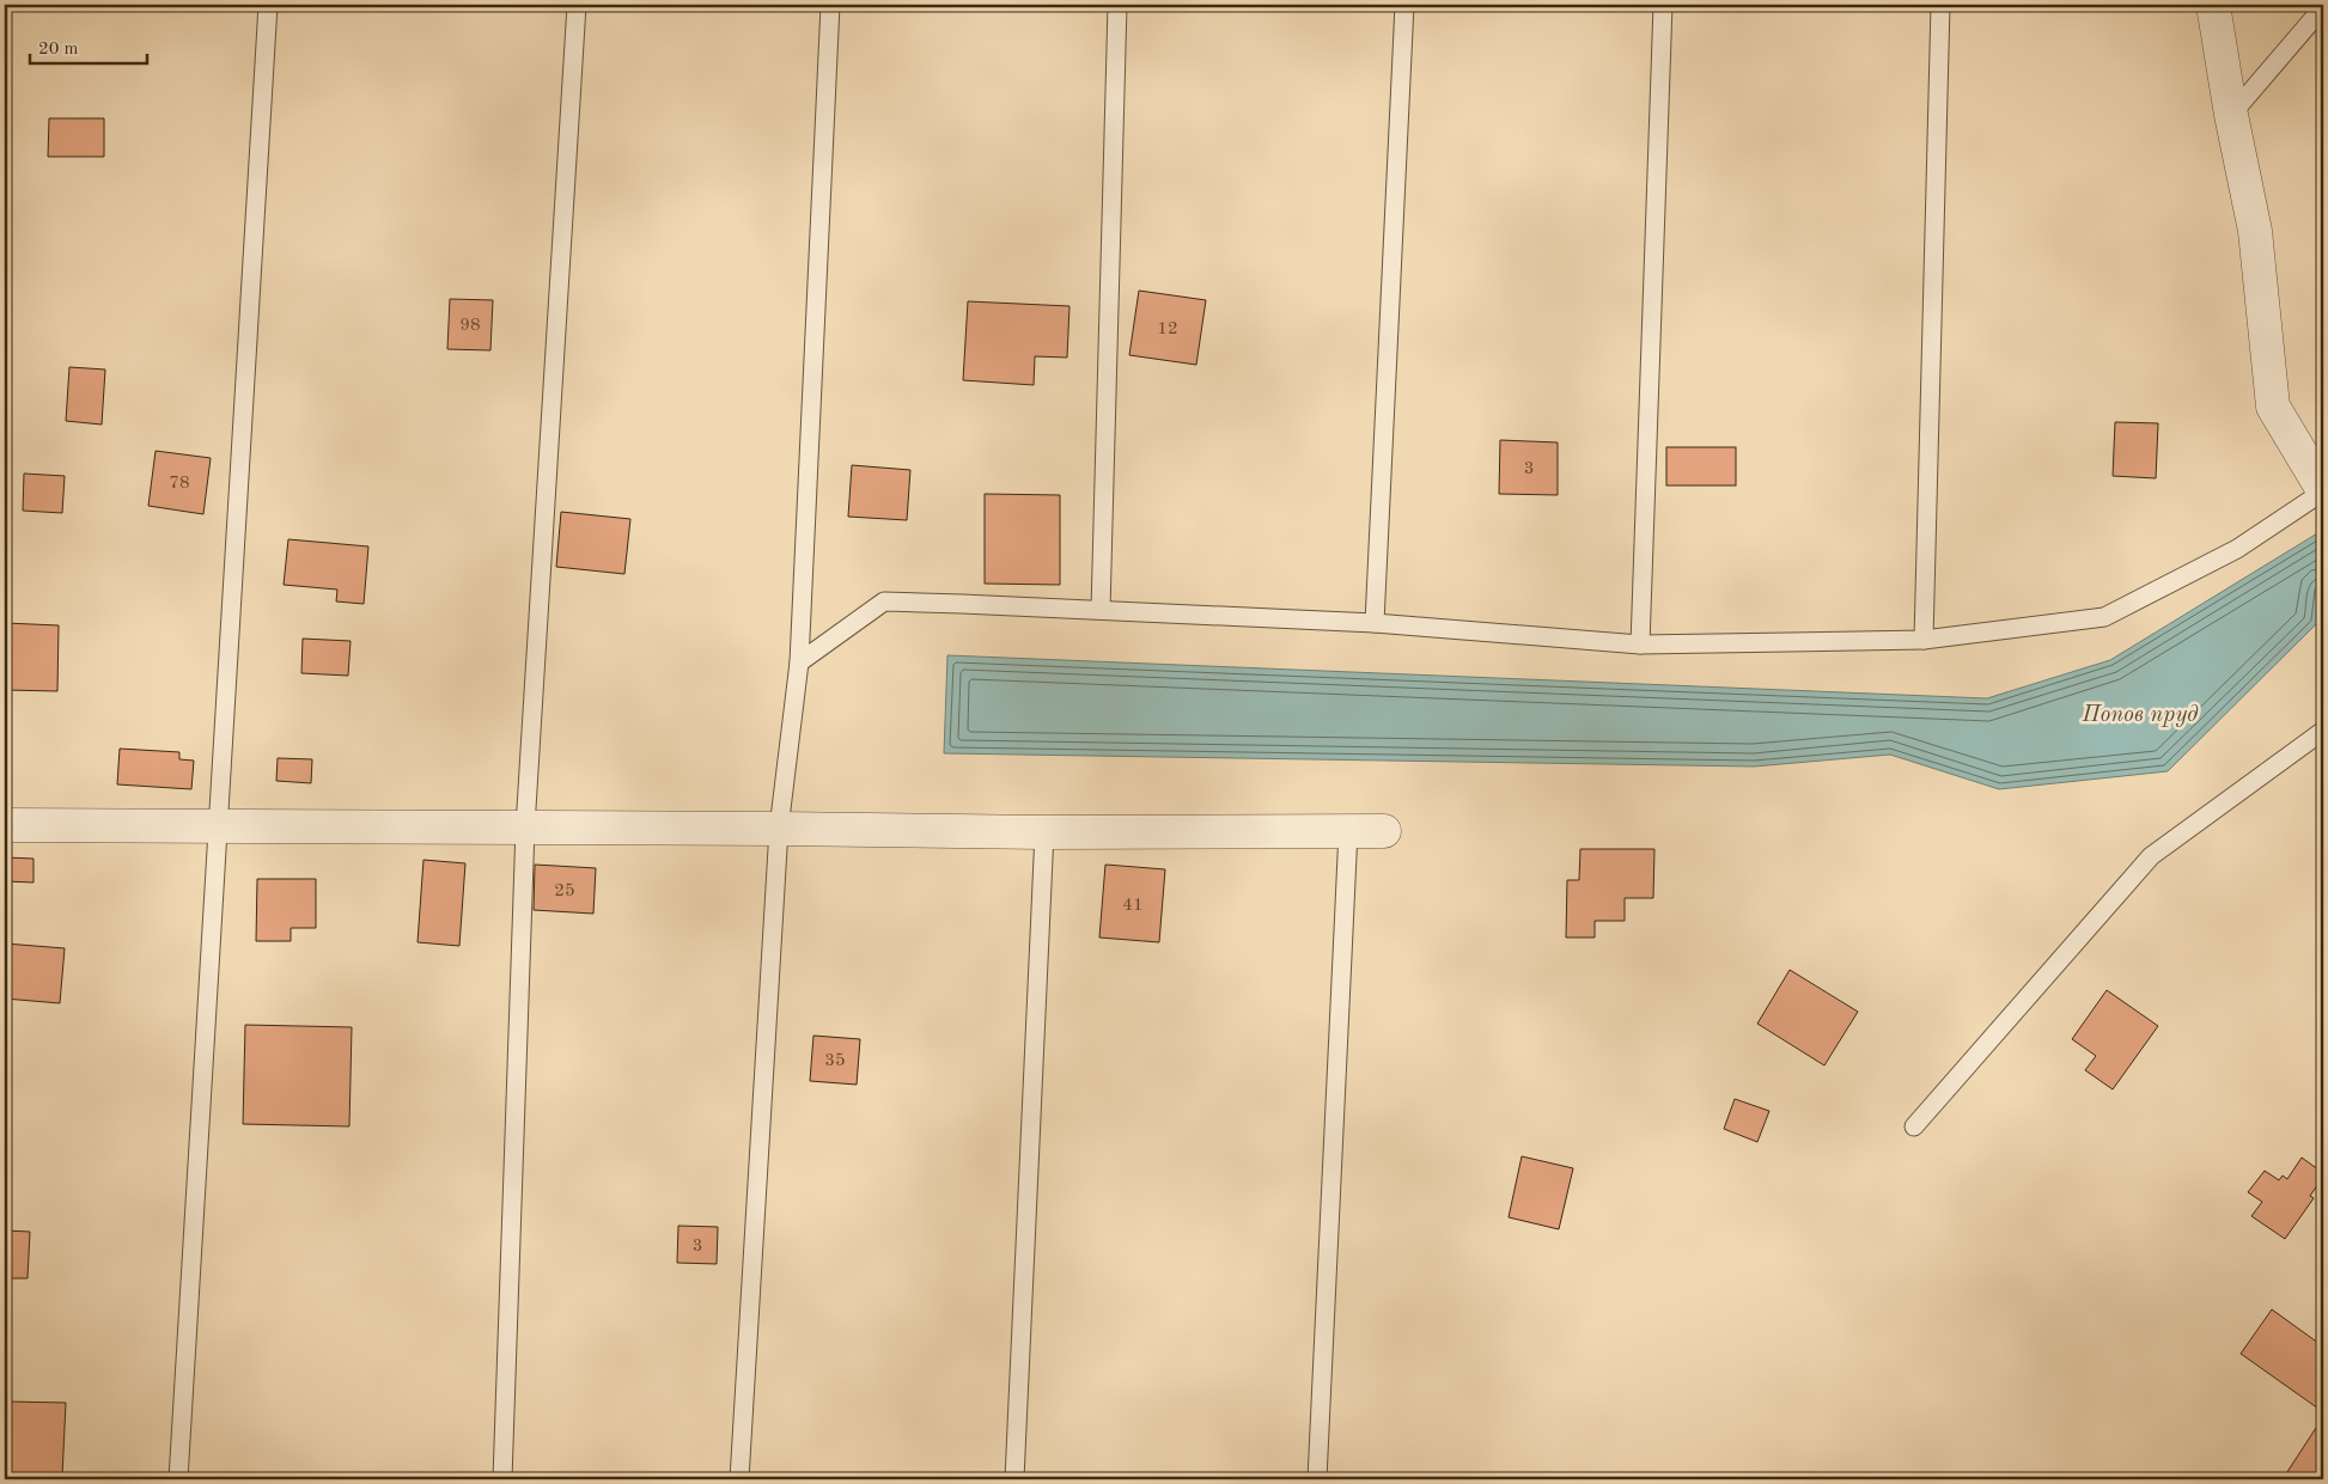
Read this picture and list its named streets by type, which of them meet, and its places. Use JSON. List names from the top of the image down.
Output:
{
  "water": ["Попов пруд"],
  "house_numbers": [
    "98",
    "12",
    "3",
    "78",
    "25",
    "41",
    "35",
    "3"
  ],
  "scale_bar": "20 m"
}
